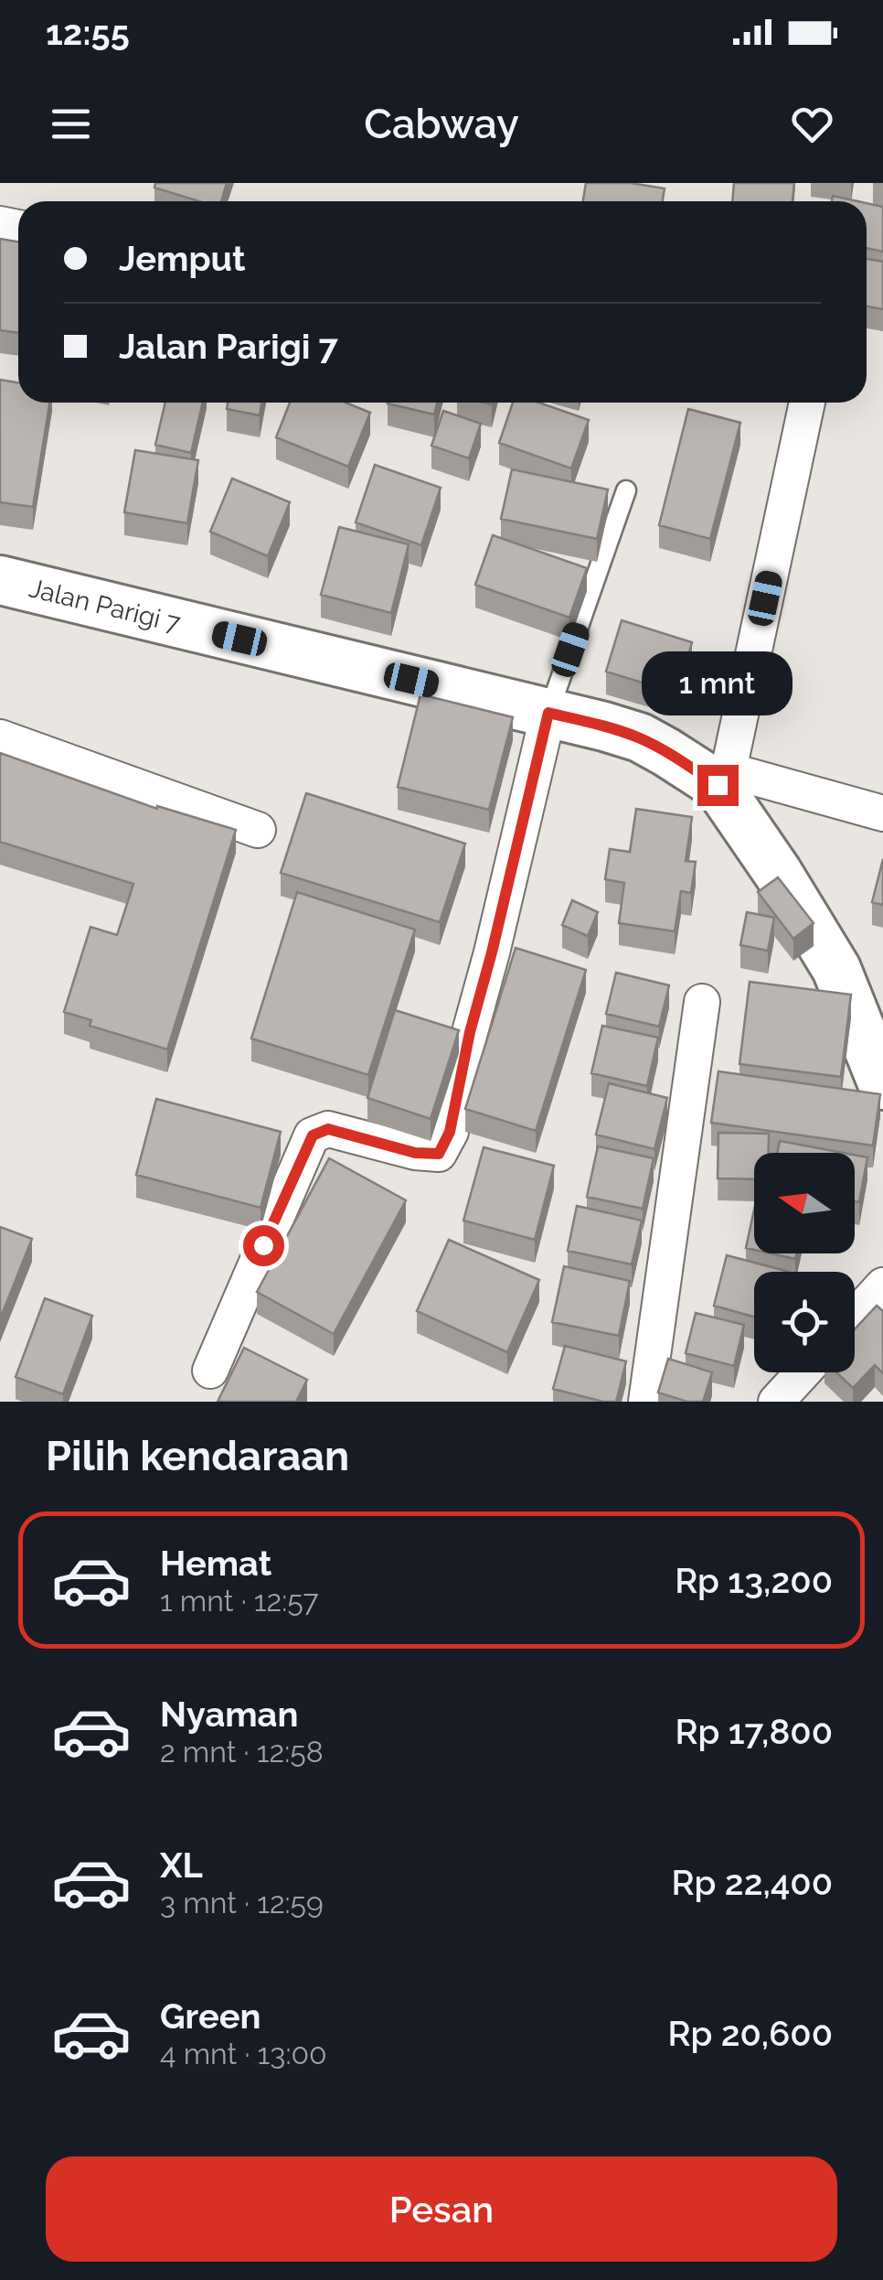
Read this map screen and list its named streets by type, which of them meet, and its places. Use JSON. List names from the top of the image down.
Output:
{
  "streets": {
    "street": ["Jalan Parigi 7"]
  },
  "north": "left",
  "page": {
    "status": "12:55",
    "header": "Cabway",
    "banner": ["Jemput", "Jalan Parigi 7"],
    "bubble": "1 mnt",
    "heading": "Pilih kendaraan",
    "list": [
      {
        "name": "Hemat",
        "note": "1 mnt · 12:57",
        "value": "Rp 13,200"
      },
      {
        "name": "Nyaman",
        "note": "2 mnt · 12:58",
        "value": "Rp 17,800"
      },
      {
        "name": "XL",
        "note": "3 mnt · 12:59",
        "value": "Rp 22,400"
      },
      {
        "name": "Green",
        "note": "4 mnt · 13:00",
        "value": "Rp 20,600"
      }
    ],
    "buttons": "Pesan"
  }
}
